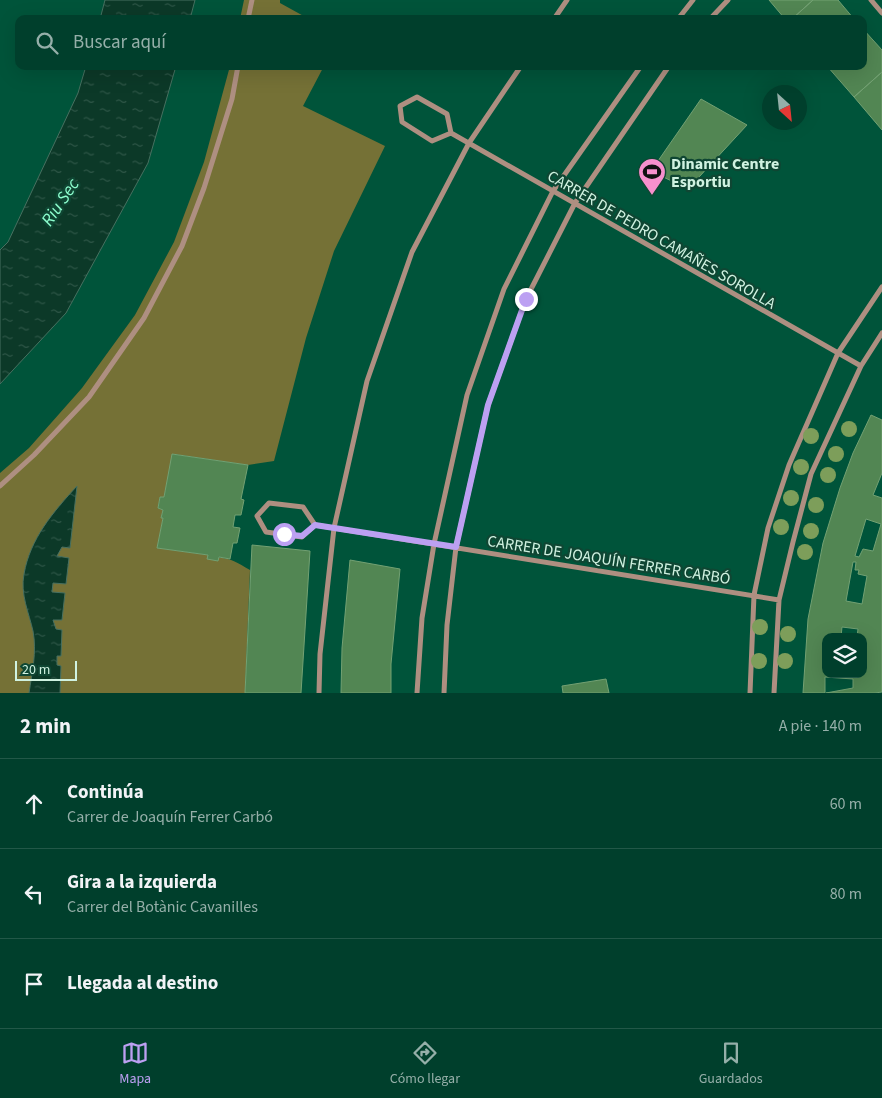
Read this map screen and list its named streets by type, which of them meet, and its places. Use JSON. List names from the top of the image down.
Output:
{
  "streets": {
    "street": ["CARRER DE PEDRO CAMAÑES SOROLLA", "CARRER DE JOAQUÍN FERRER CARBÓ"]
  },
  "water": ["Riu Sec"],
  "places": {
    "sports": ["Dinamic Centre Esportiu"]
  },
  "scale_bar": "20 m",
  "north": "bottom right",
  "page": {
    "search": "Buscar aquí",
    "scale": "20 m",
    "heading": ["2 min", "A pie · 140 m"],
    "list": [
      ["Continúa", "Carrer de Joaquín Ferrer Carbó", "60 m"],
      ["Gira a la izquierda", "Carrer del Botànic Cavanilles", "80 m"],
      "Llegada al destino"
    ],
    "nav": ["Mapa", "Cómo llegar", "Guardados"]
  }
}
